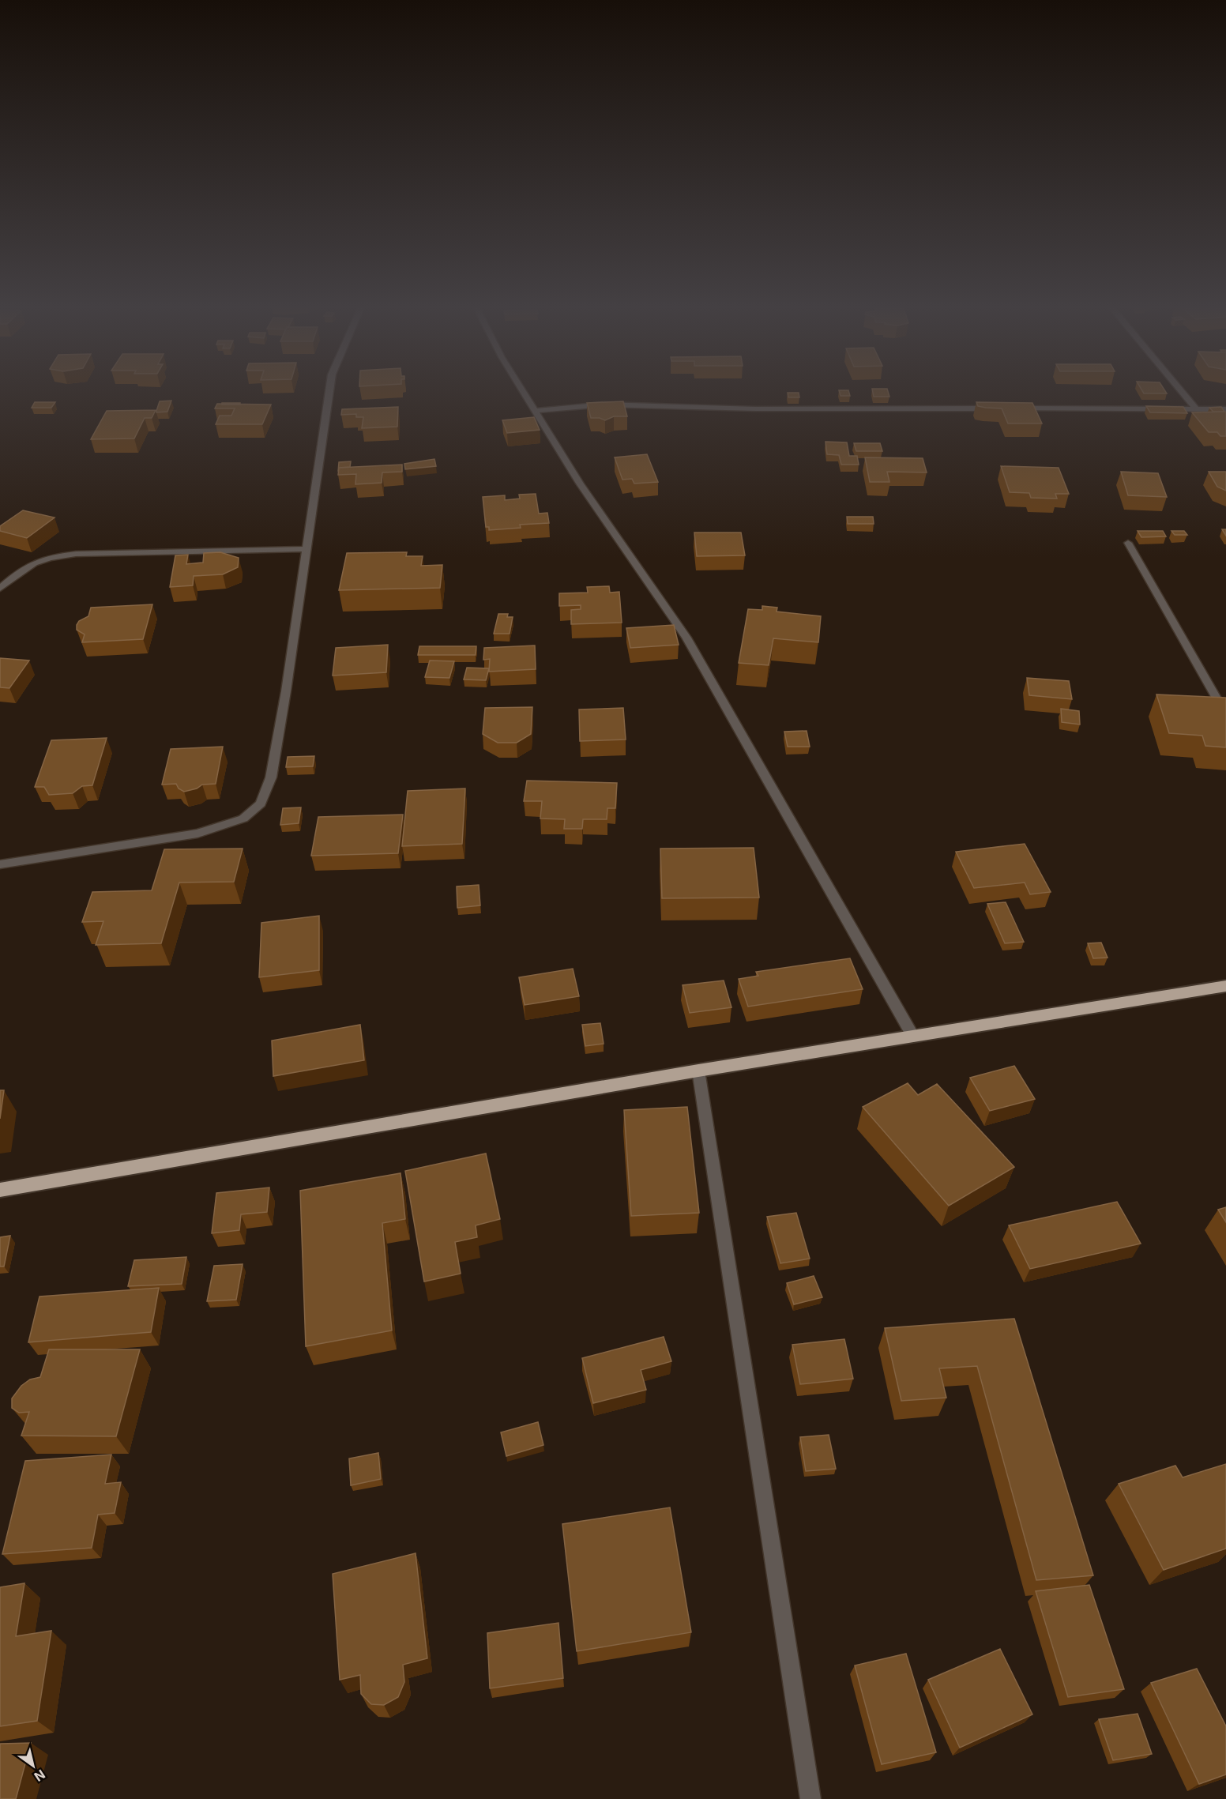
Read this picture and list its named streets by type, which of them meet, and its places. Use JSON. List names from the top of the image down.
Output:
{
  "north": "bottom right"
}
